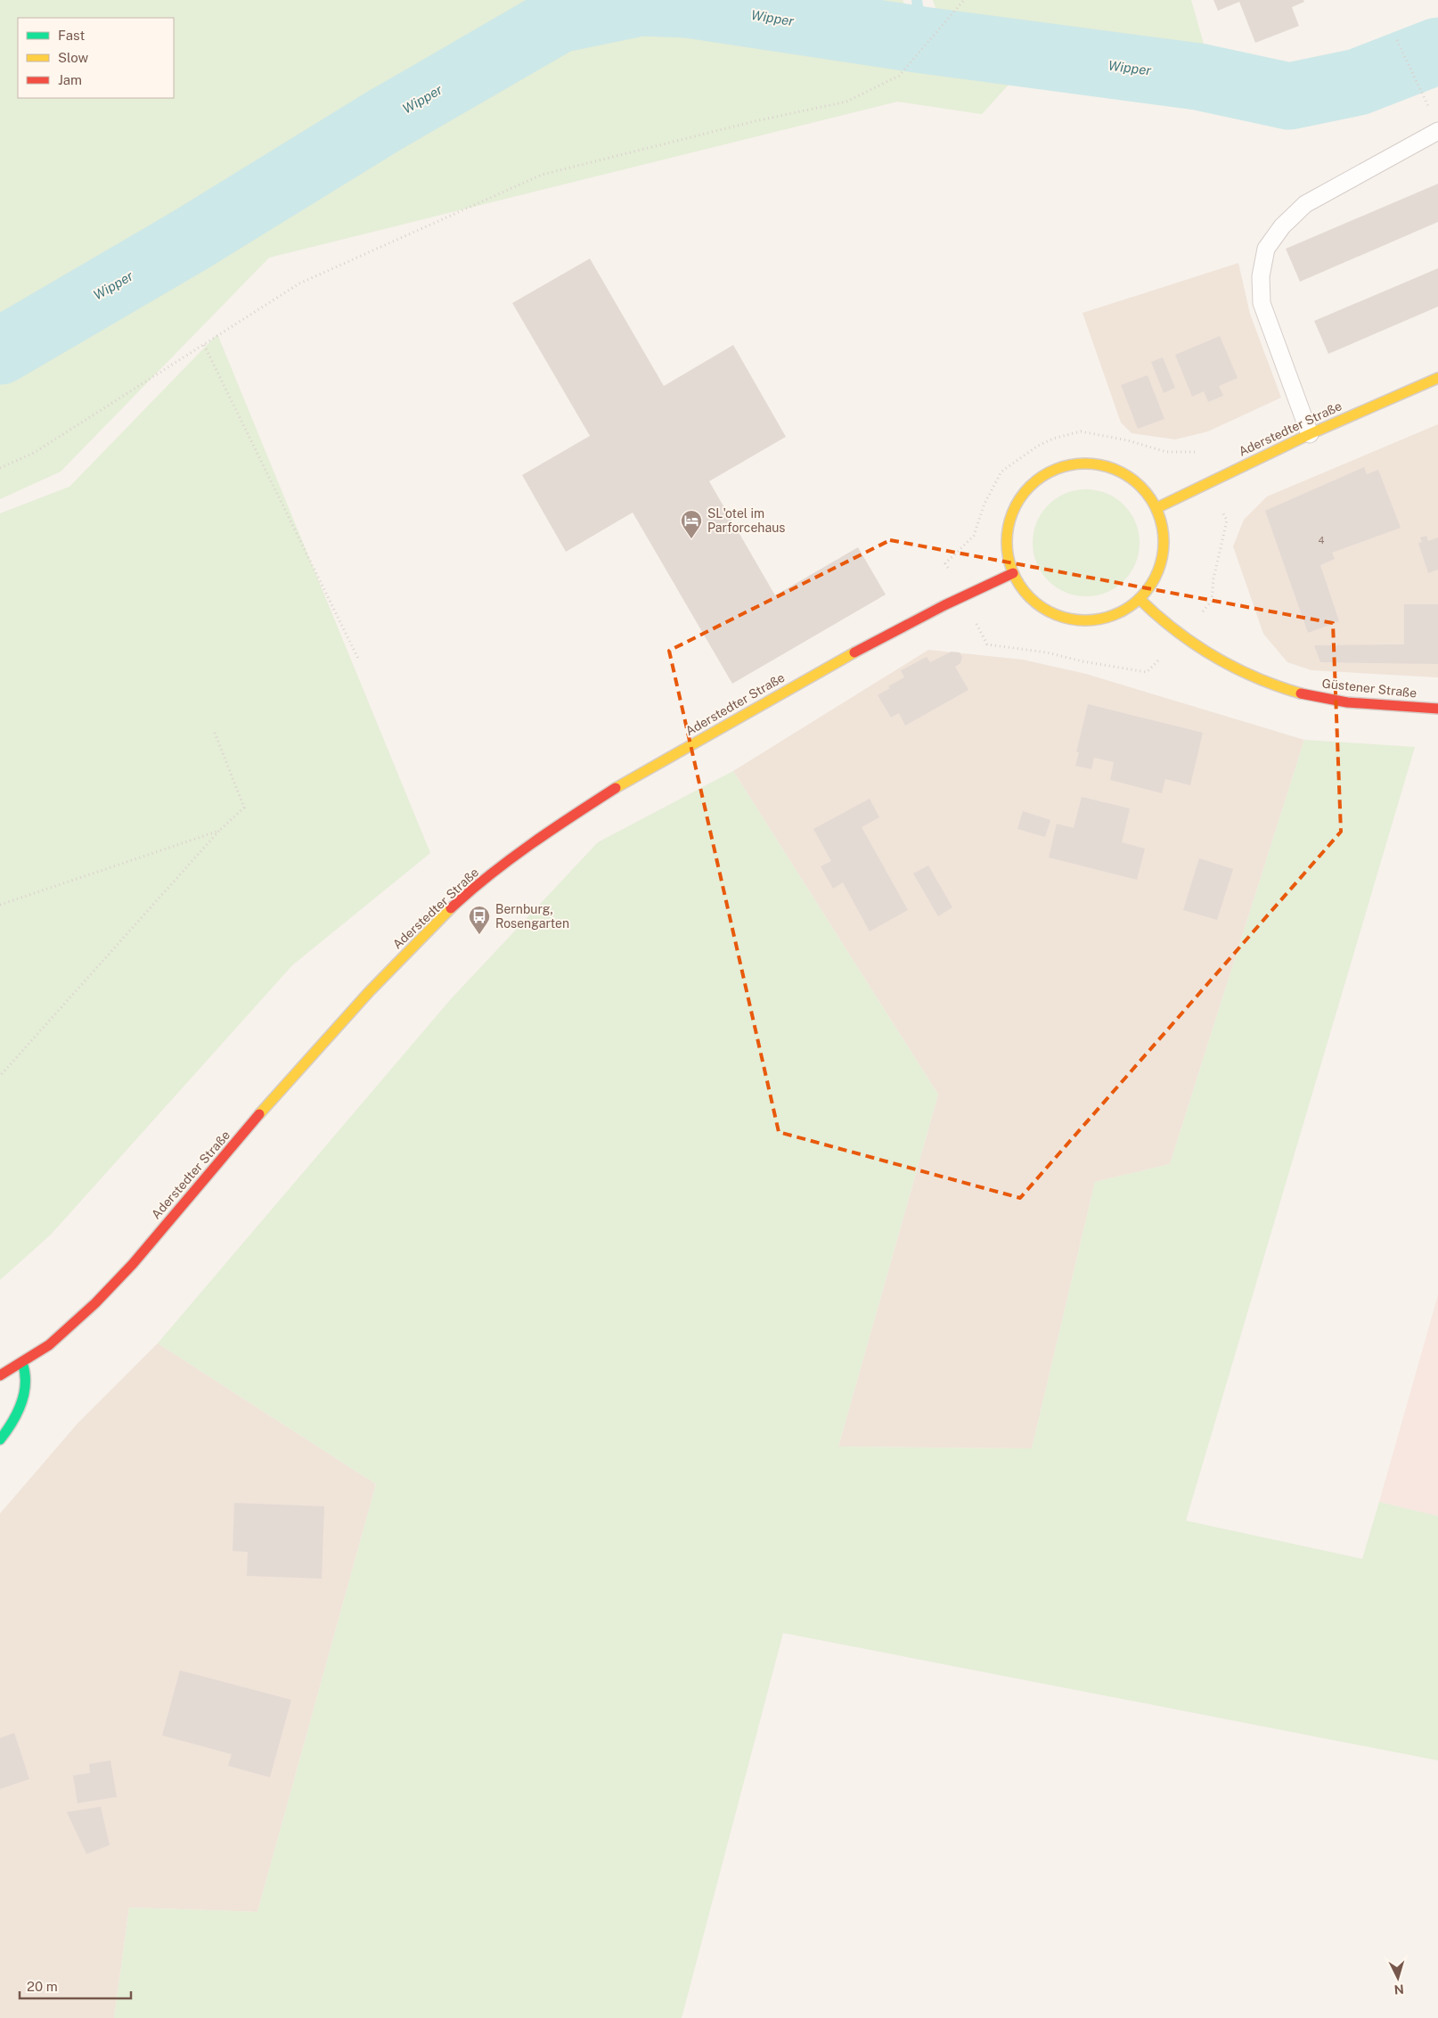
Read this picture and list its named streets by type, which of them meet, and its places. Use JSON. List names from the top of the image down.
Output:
{
  "streets": {
    "street": ["Aderstedter Straße", "Güstener Straße"]
  },
  "crossings": [
    ["Aderstedter Straße", "Güstener Straße"]
  ],
  "water": ["Wipper"],
  "places": {
    "hotel": ["SL'otel im Parforcehaus"],
    "bus stop": ["Bernburg, Rosengarten"]
  },
  "house_numbers": ["4"],
  "legend": ["Fast", "Slow", "Jam"],
  "scale_bar": "20 m",
  "north": "bottom"
}
